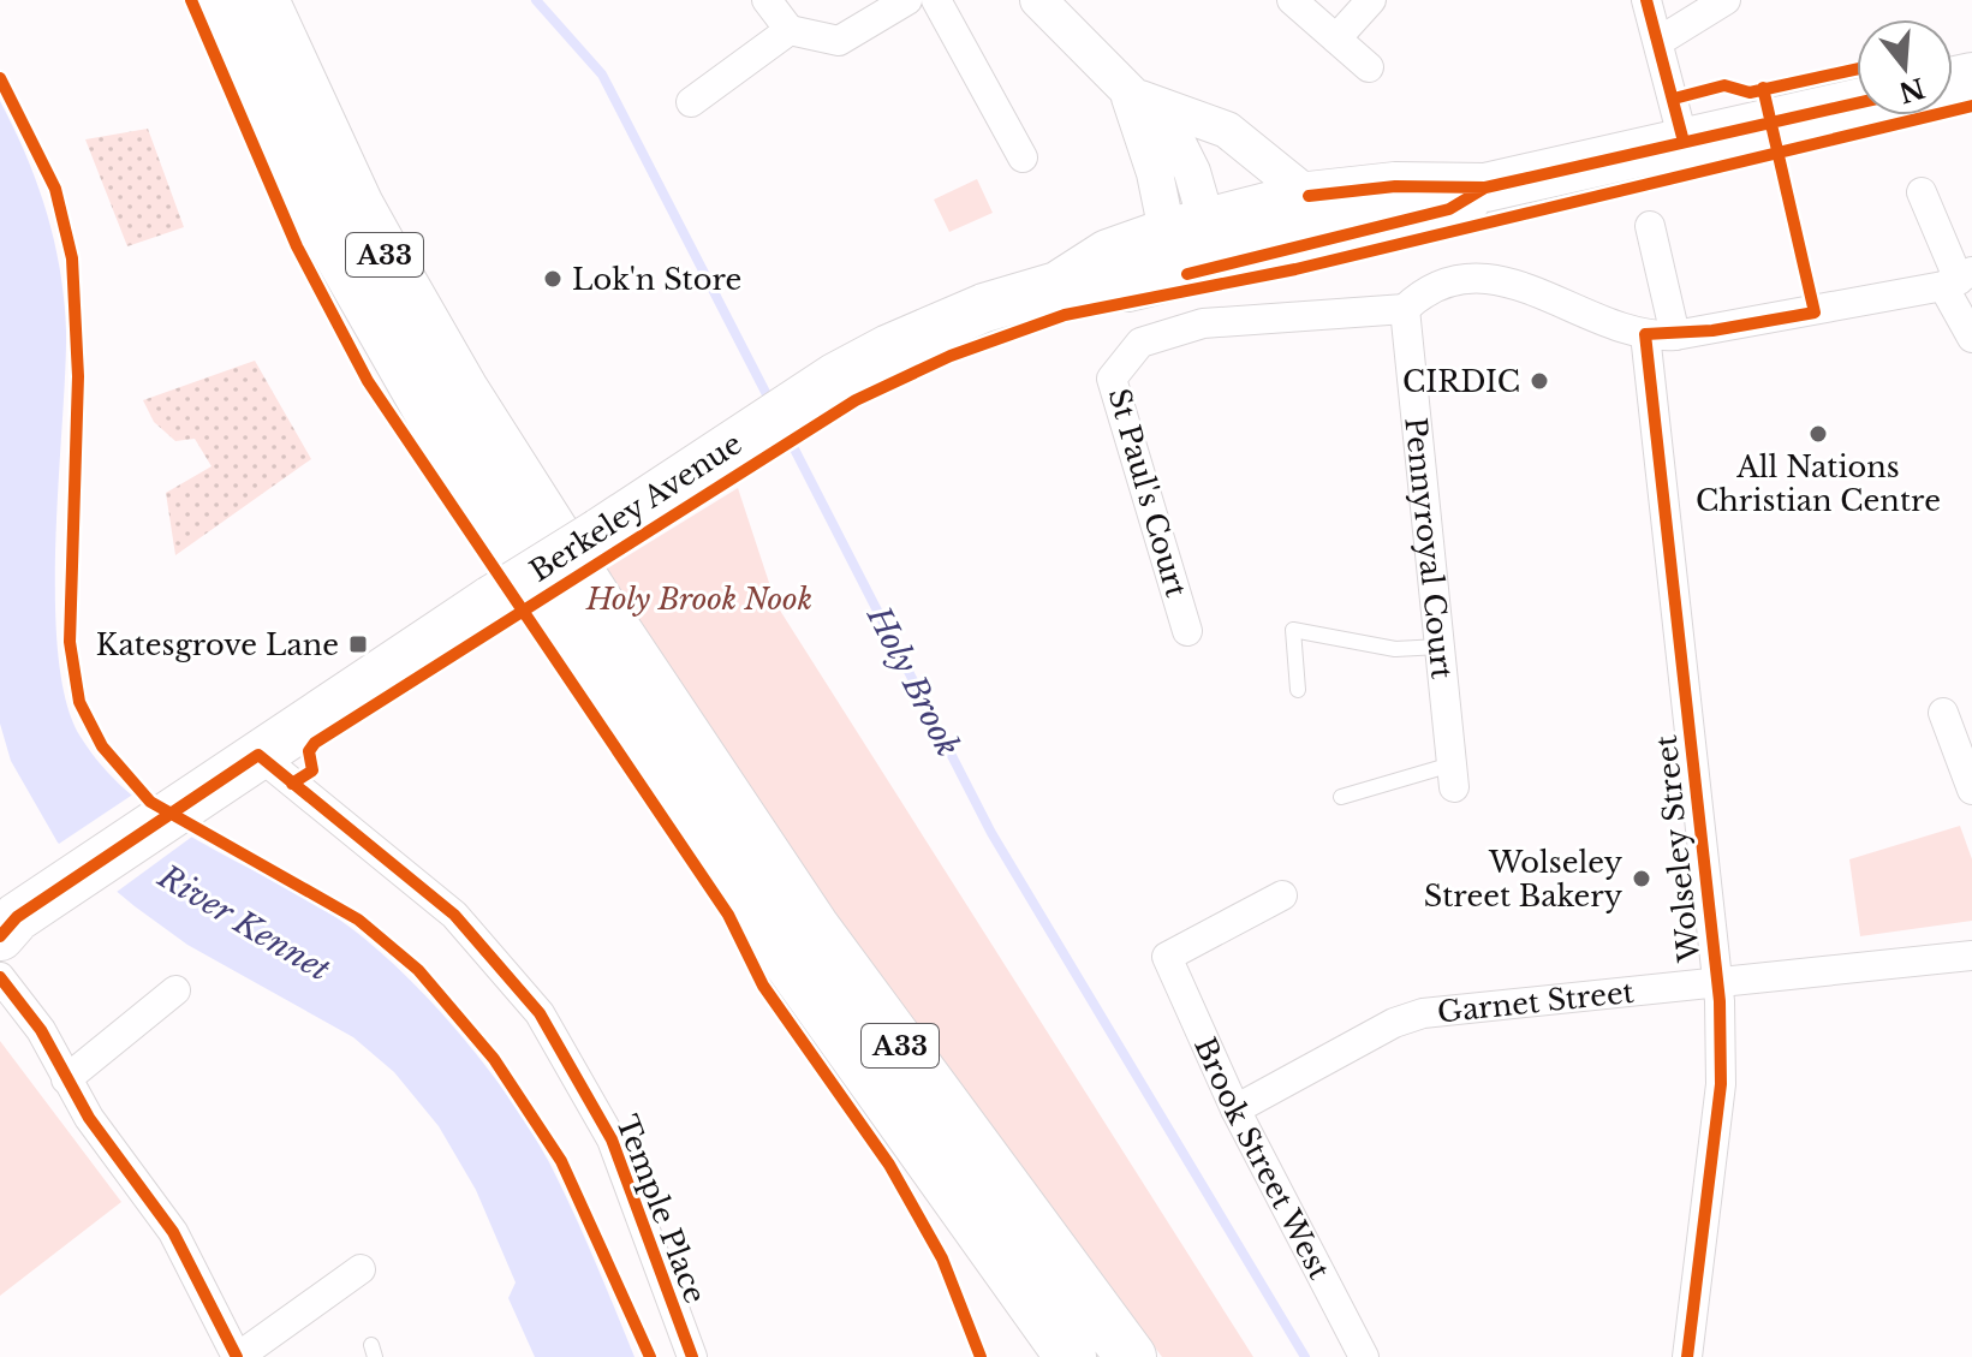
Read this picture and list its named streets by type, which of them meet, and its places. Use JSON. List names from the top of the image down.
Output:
{
  "streets": {
    "highway": ["A33"],
    "main road": ["Berkeley Avenue"],
    "street": [
      "St Paul's Court",
      "Pennyroyal Court",
      "Wolseley Street",
      "Garnet Street",
      "Brook Street West",
      "Temple Place"
    ]
  },
  "crossings": [
    ["St Paul's Court", "Pennyroyal Court"],
    ["Berkeley Avenue", "Temple Place"],
    ["Wolseley Street", "Garnet Street"],
    ["Garnet Street", "Brook Street West"]
  ],
  "water": ["Holy Brook", "River Kennet"],
  "parks": ["Holy Brook Nook"],
  "places": {
    "other": [
      "Lok'n Store",
      "CIRDIC",
      "All Nations Christian Centre",
      "Wolseley Street Bakery"
    ],
    "transit": ["Katesgrove Lane"]
  },
  "north": "bottom"
}
